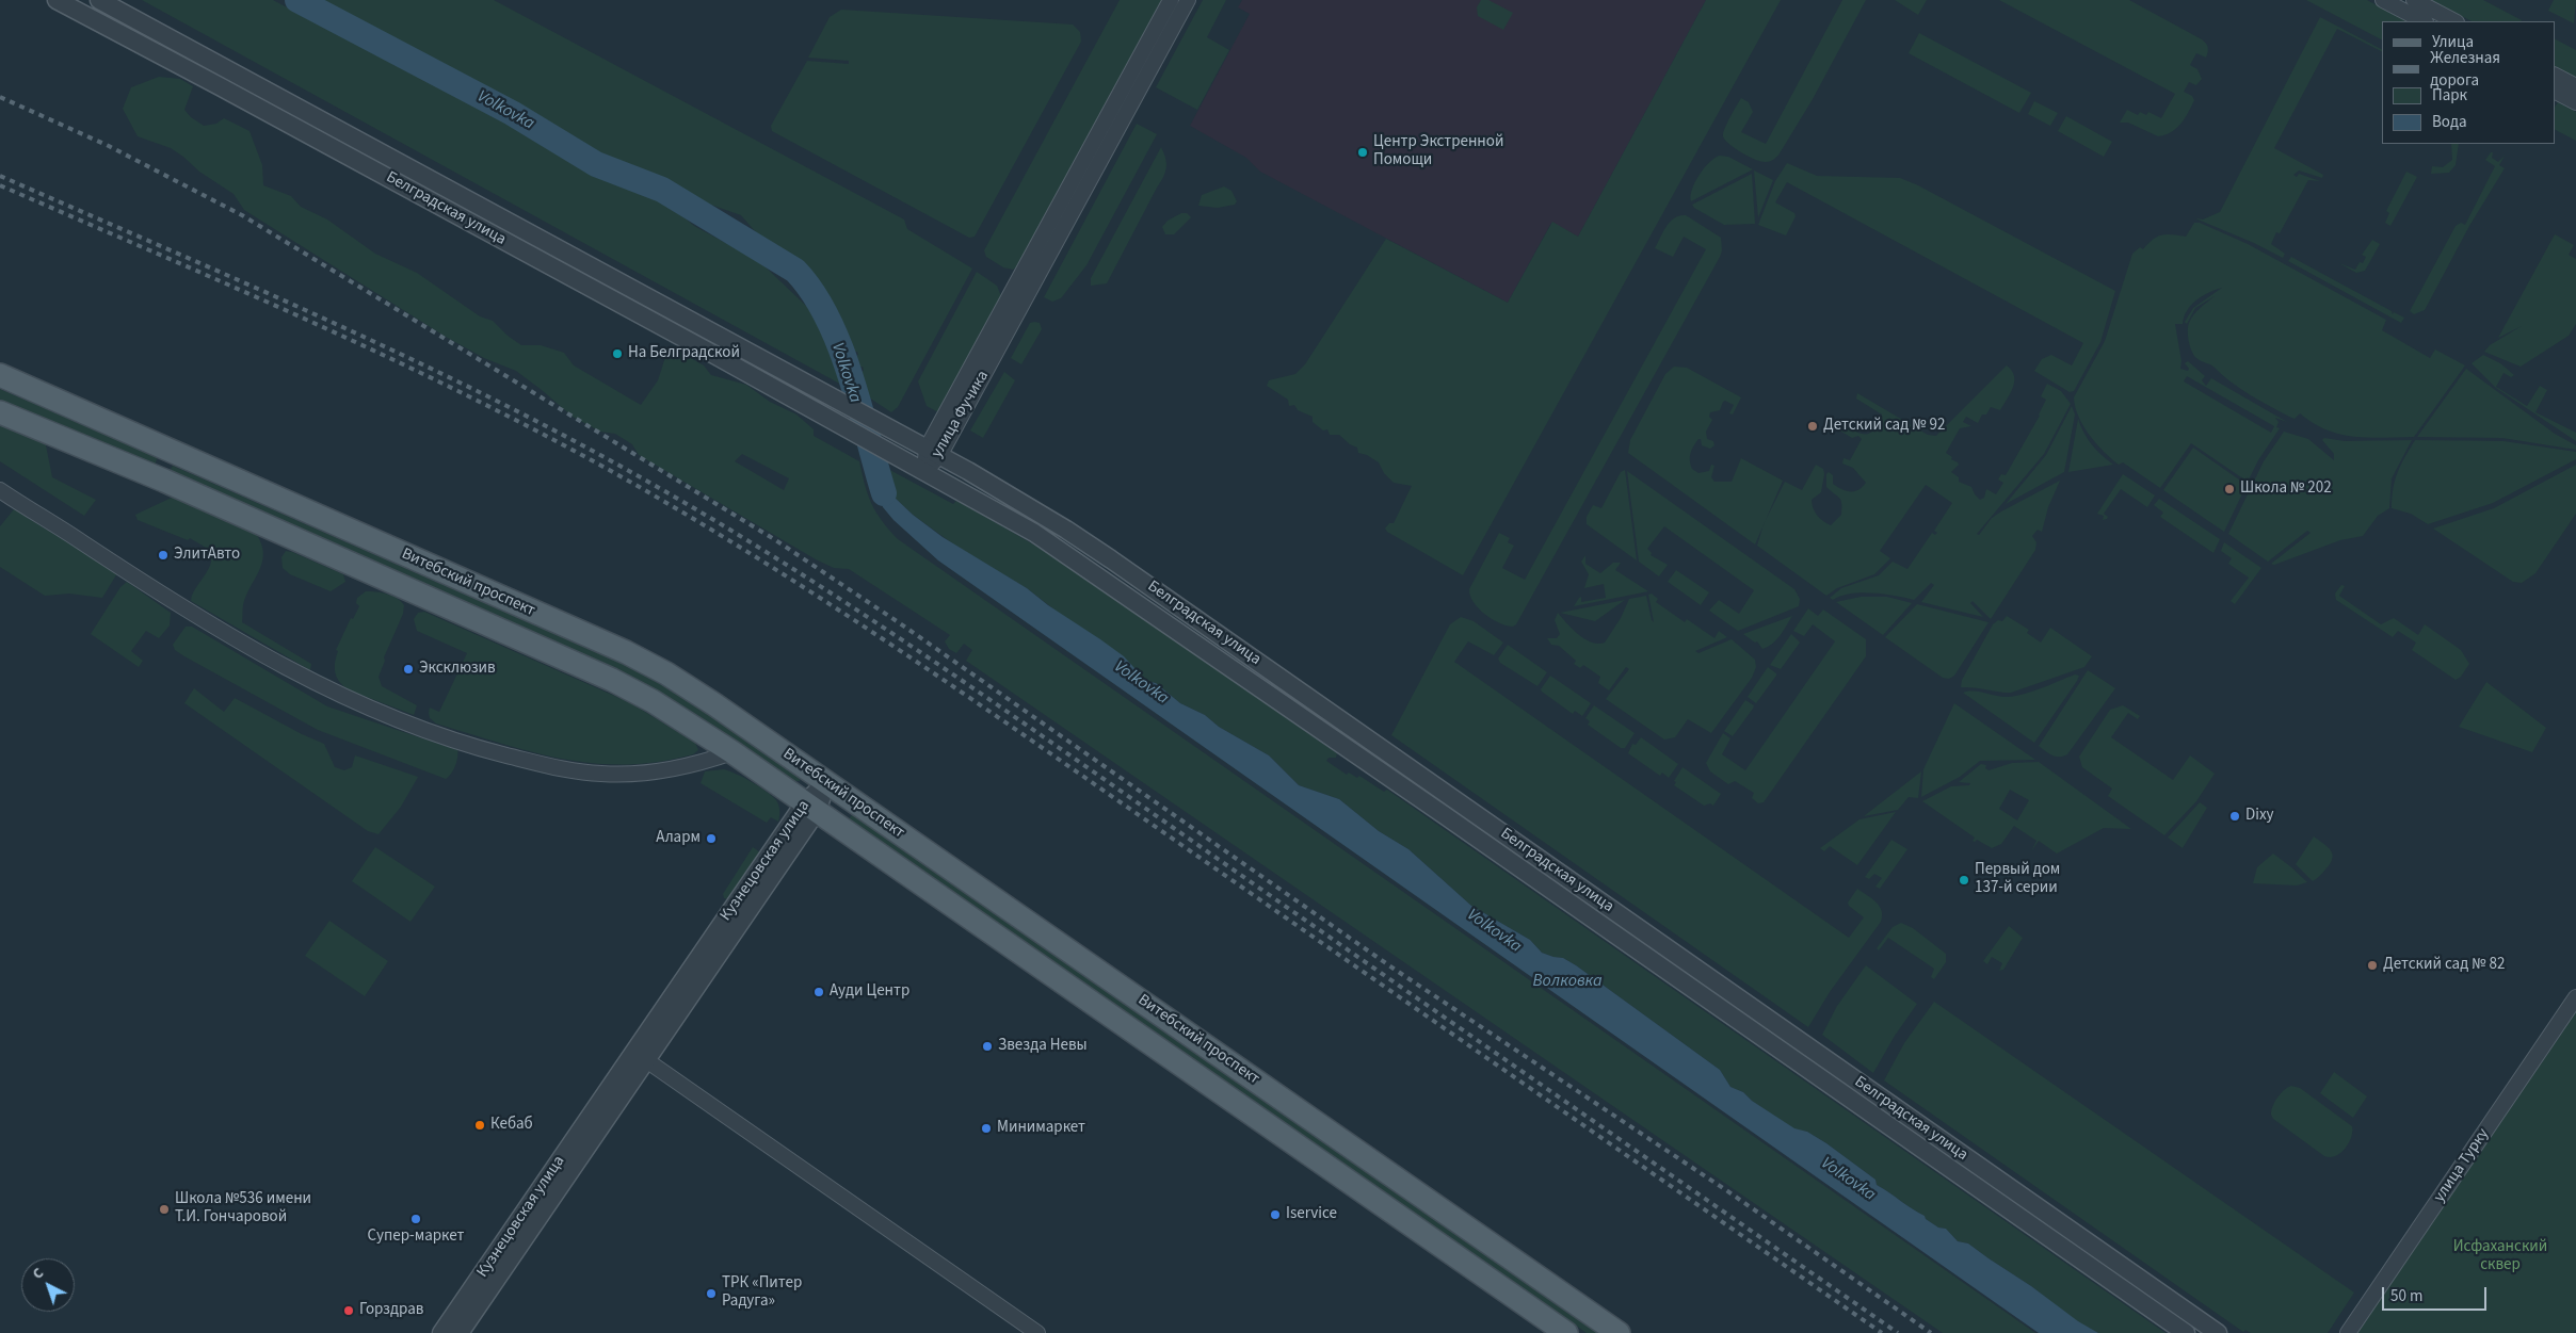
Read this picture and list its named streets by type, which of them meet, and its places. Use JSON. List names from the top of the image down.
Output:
{
  "streets": {
    "main road": ["Витебский проспект"],
    "street": [
      "Белградская улица",
      "улица Фучика",
      "Кузнецовская улица",
      "улица Турку"
    ]
  },
  "crossings": [
    ["Белградская улица", "улица Фучика"],
    ["Витебский проспект", "Кузнецовская улица"]
  ],
  "water": ["Volkovka", "Волковка"],
  "parks": ["Исфаханский сквер"],
  "places": [
    "Центр Экстренной Помощи",
    "На Белградской",
    "Детский сад № 92",
    "Школа № 202",
    "ЭлитАвто",
    "Эксклюзив",
    "Dixy",
    "Аларм",
    "Первый дом 137-й серии",
    "Детский сад № 82",
    "Ауди Центр",
    "Звезда Невы",
    "Кебаб",
    "Минимаркет",
    "Школа №536 имени Т.И. Гончаровой",
    "Iservice",
    "Супер-маркет",
    "ТРК «Питер Радуга»",
    "Горздрав"
  ],
  "legend": [
    "Улица",
    "Железная дорога",
    "Парк",
    "Вода"
  ],
  "scale_bar": "50 m",
  "north": "top left"
}
